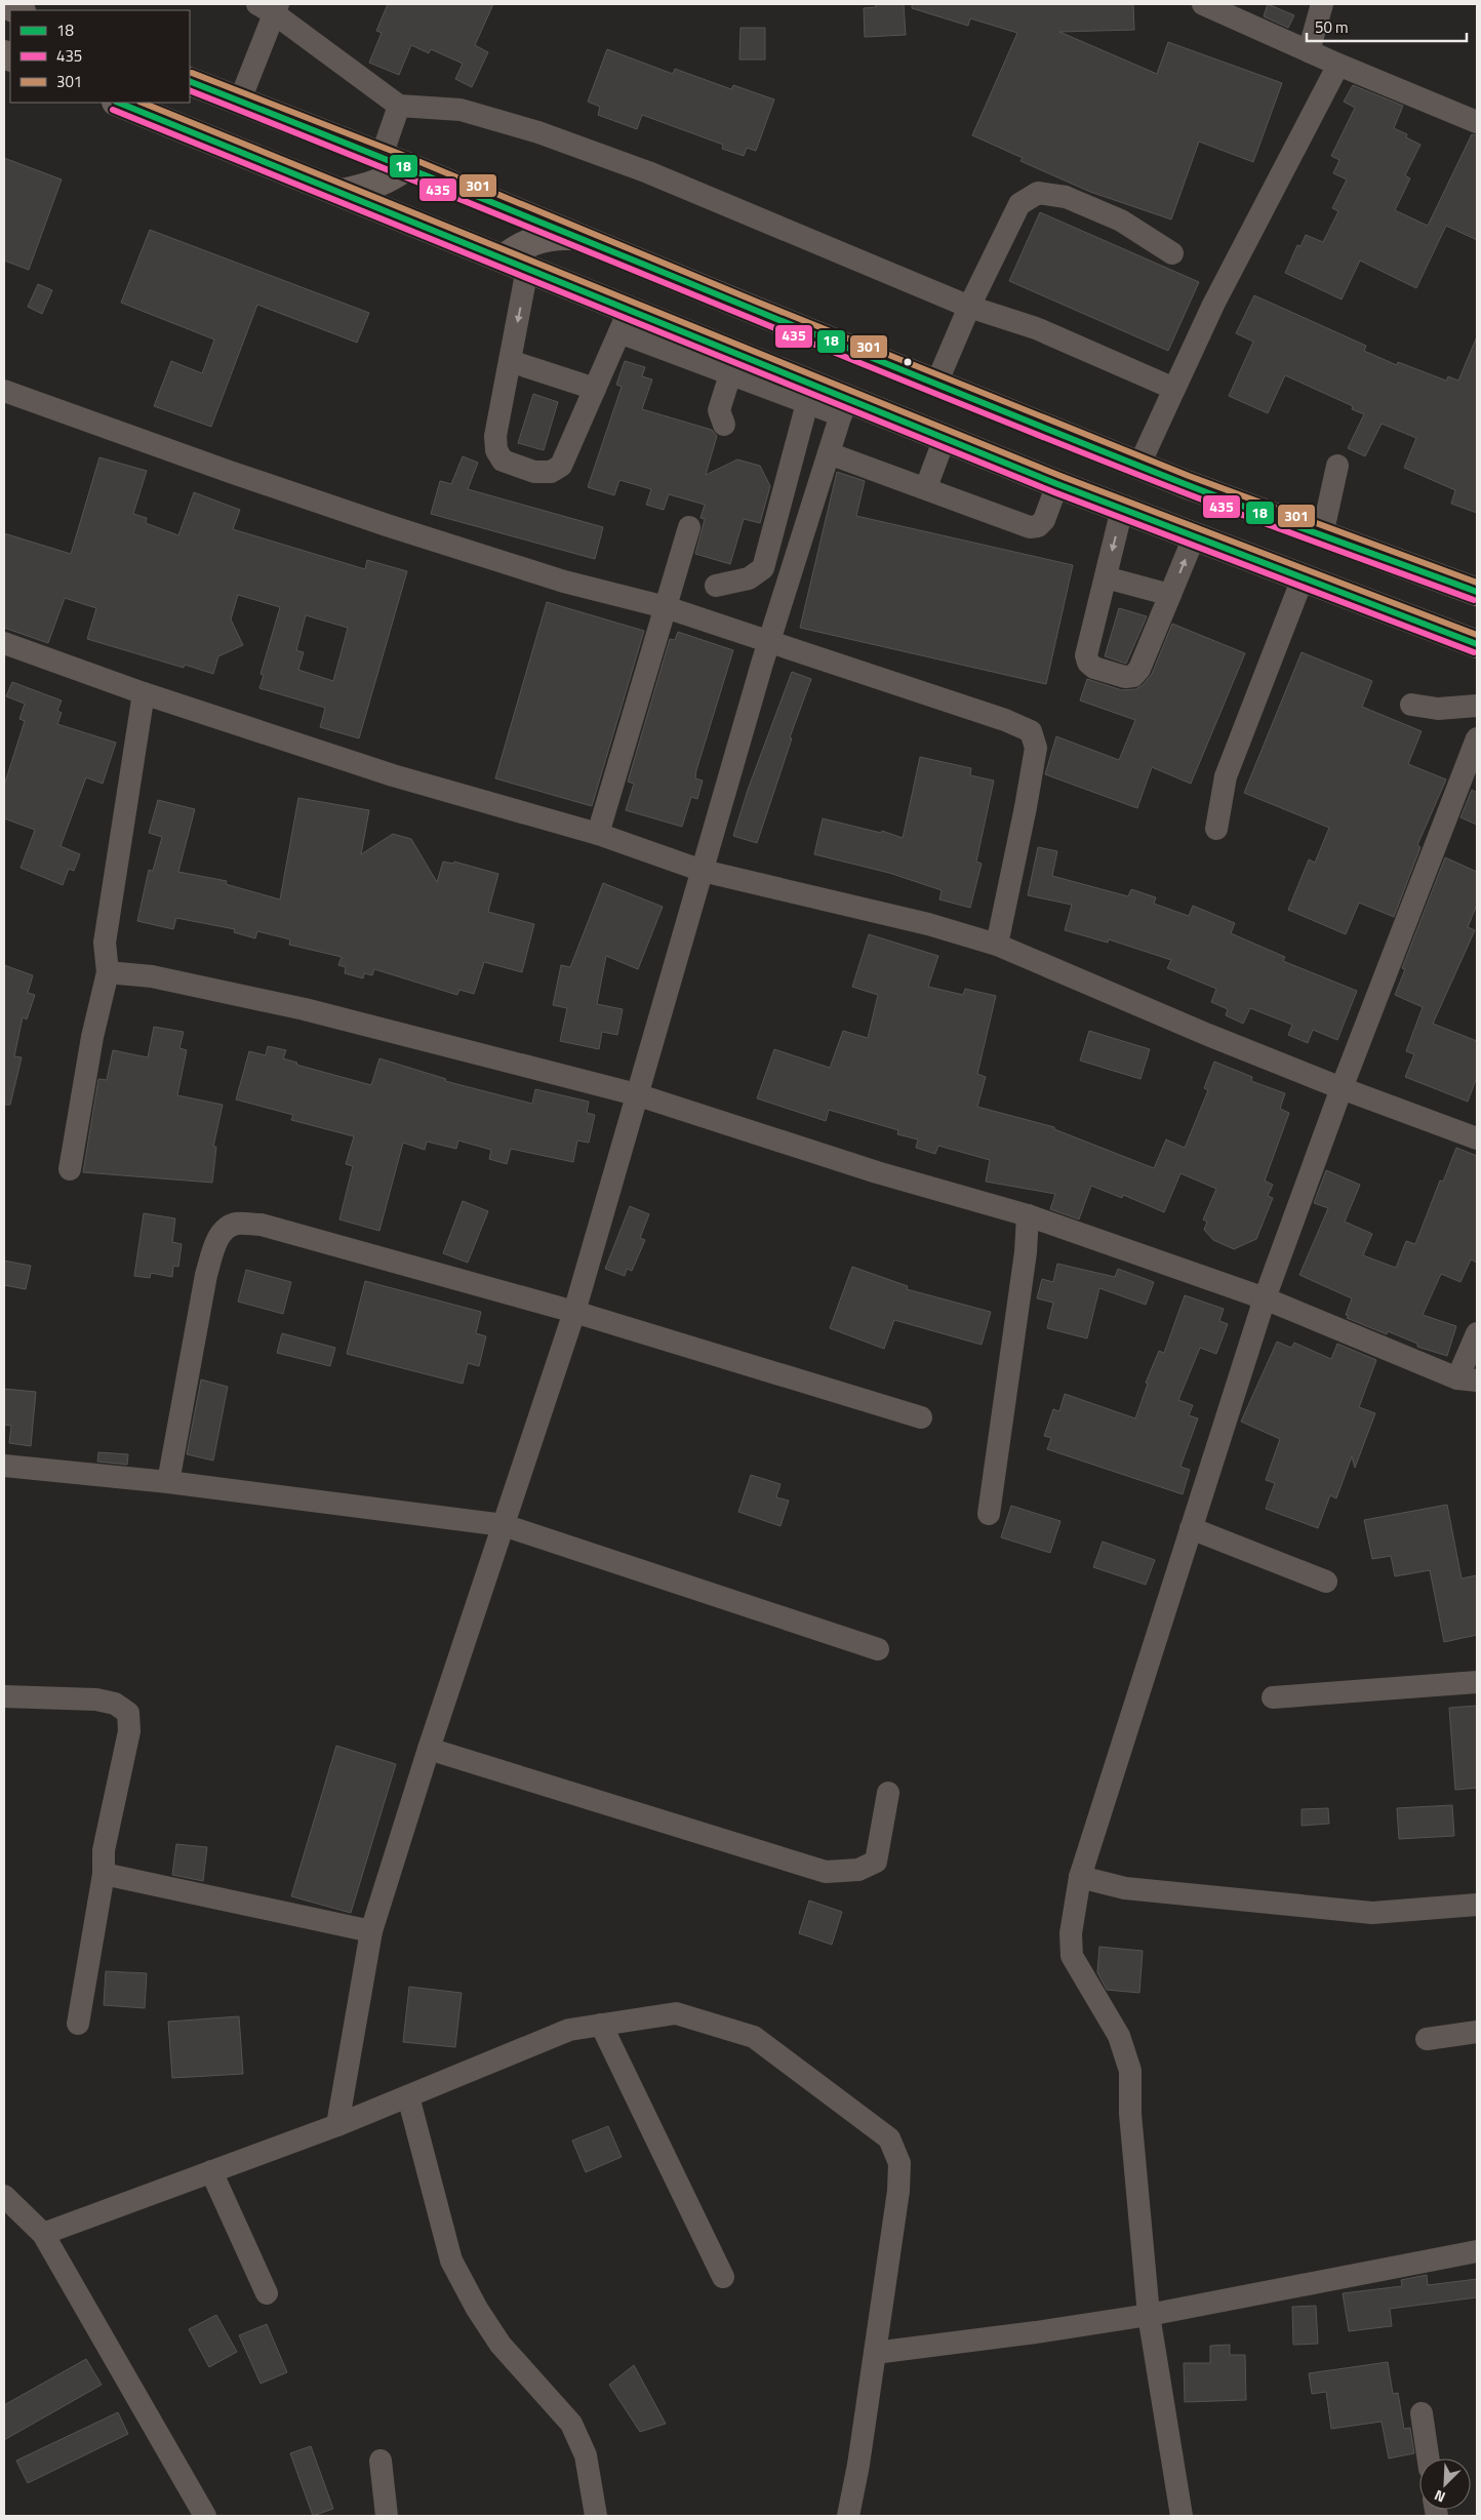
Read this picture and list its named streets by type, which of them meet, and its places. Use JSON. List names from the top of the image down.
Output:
{
  "lines": ["transit line 301", "transit line 18", "transit line 435"],
  "legend": ["18", "435", "301"],
  "scale_bar": "50 m",
  "north": "bottom left"
}
